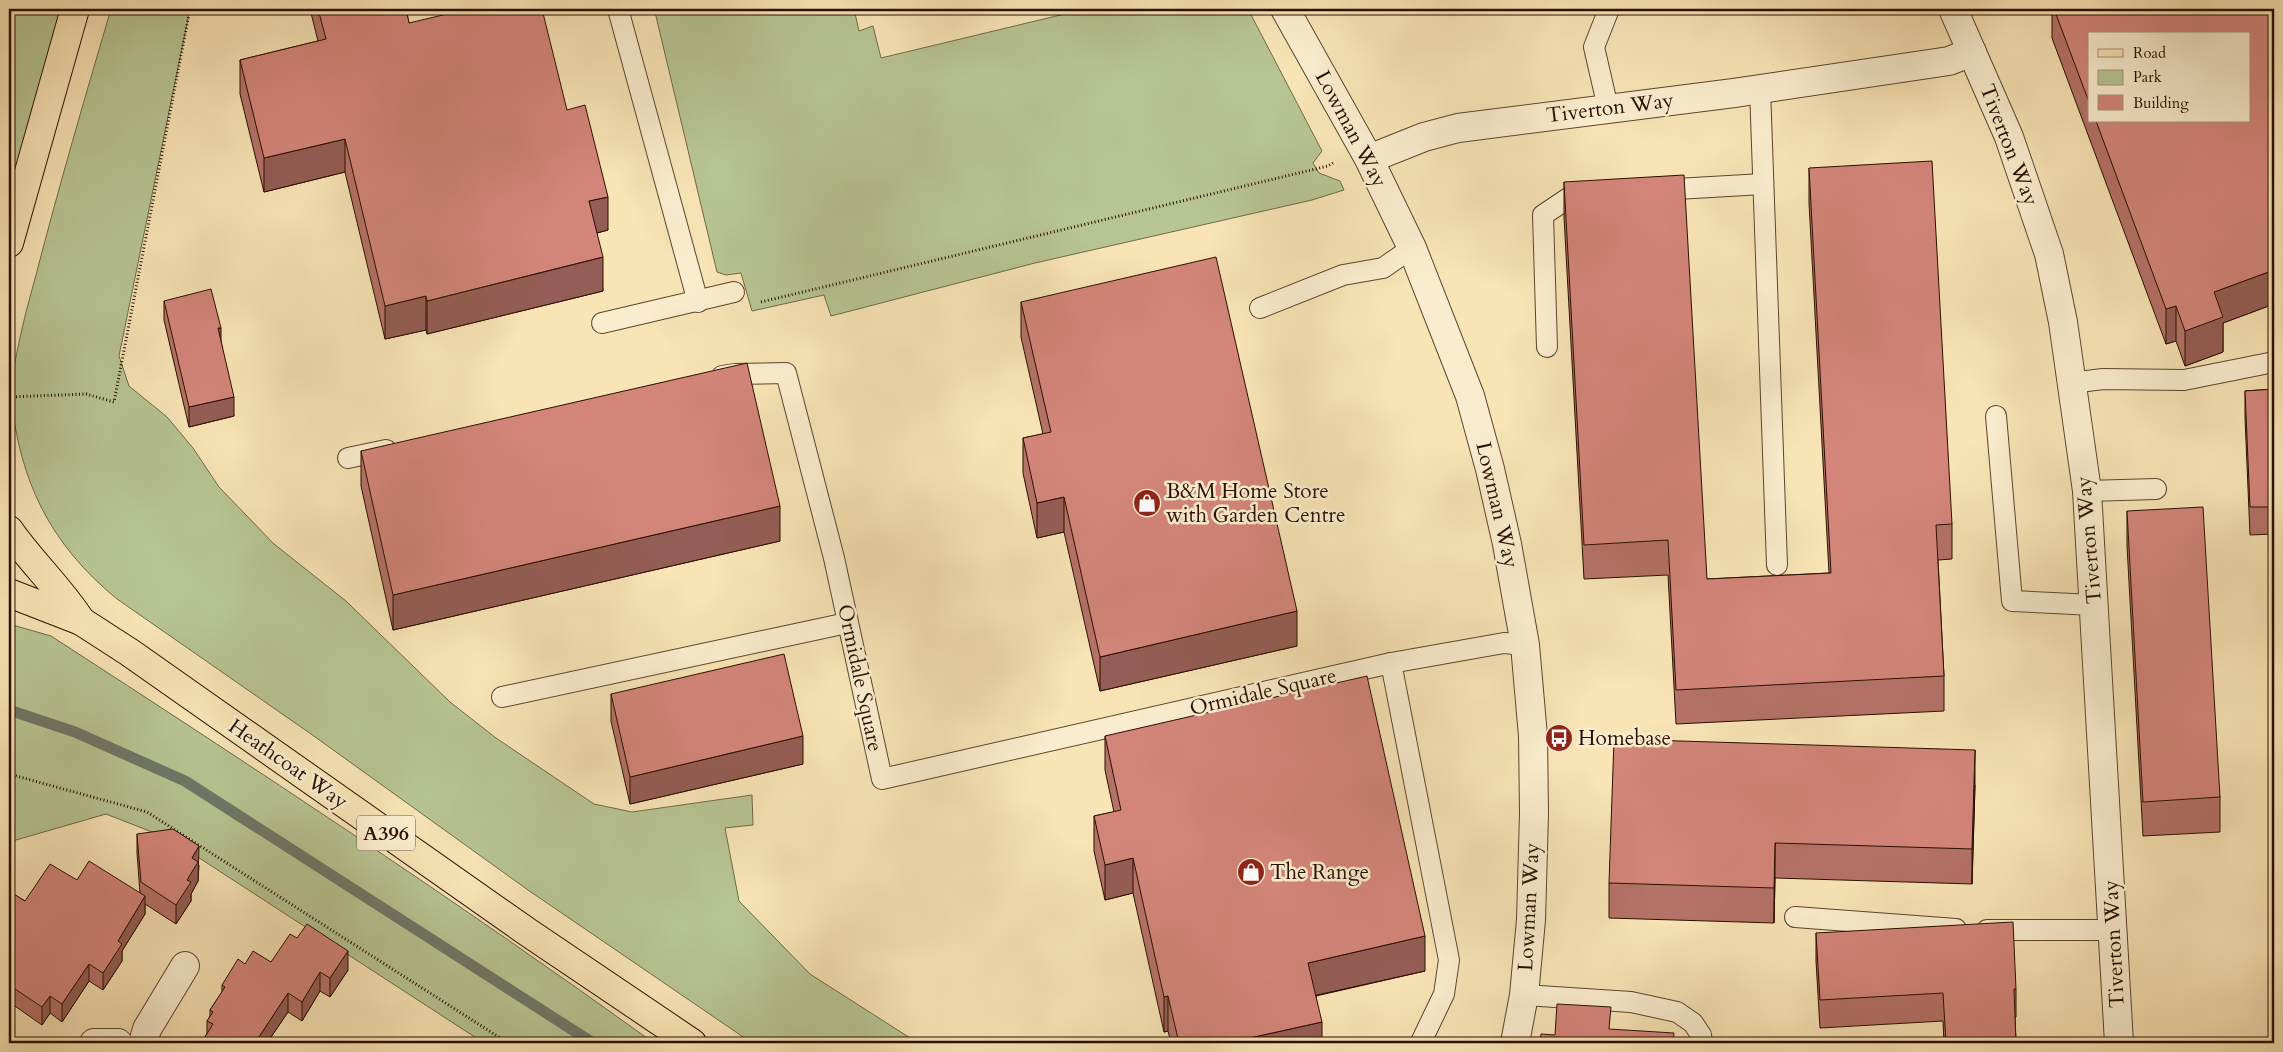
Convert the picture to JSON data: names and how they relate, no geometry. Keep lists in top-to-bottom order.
{
  "streets": {
    "main road": ["Heathcoat Way", "A396"],
    "street": ["Tiverton Way", "Lowman Way"],
    "lane": ["Ormidale Square"]
  },
  "crossings": [
    ["Tiverton Way", "Lowman Way"],
    ["Lowman Way", "Ormidale Square"]
  ],
  "places": {
    "shop": ["B&M Home Store with Garden Centre", "The Range"],
    "bus stop": ["Homebase"]
  },
  "legend": ["Road", "Park", "Building"]
}
